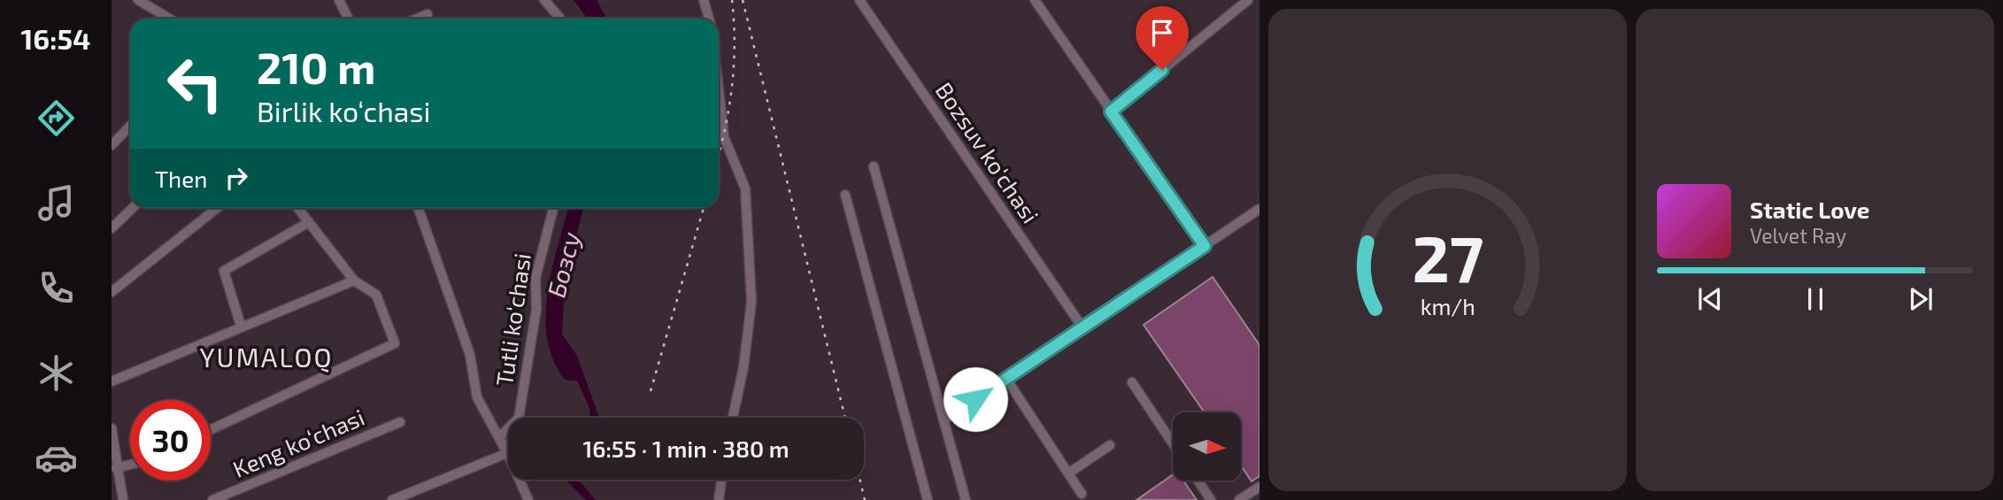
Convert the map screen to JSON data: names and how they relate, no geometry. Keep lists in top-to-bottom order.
{
  "streets": {
    "street": ["Bozsuv ko‘chasi", "Tutli ko‘chasi", "Keng ko‘chasi"]
  },
  "districts": ["YUMALOQ"],
  "water": ["Бозсу"],
  "north": "right",
  "page": {
    "tabs": "16:54",
    "turn": ["210 m", "Birlik ko‘chasi"],
    "then": "Then",
    "song": ["Static Love", "Velvet Ray"],
    "limit": "30",
    "trip": "16:55 · 1 min · 380 m",
    "gauge": ["27", "km/h"]
  }
}
